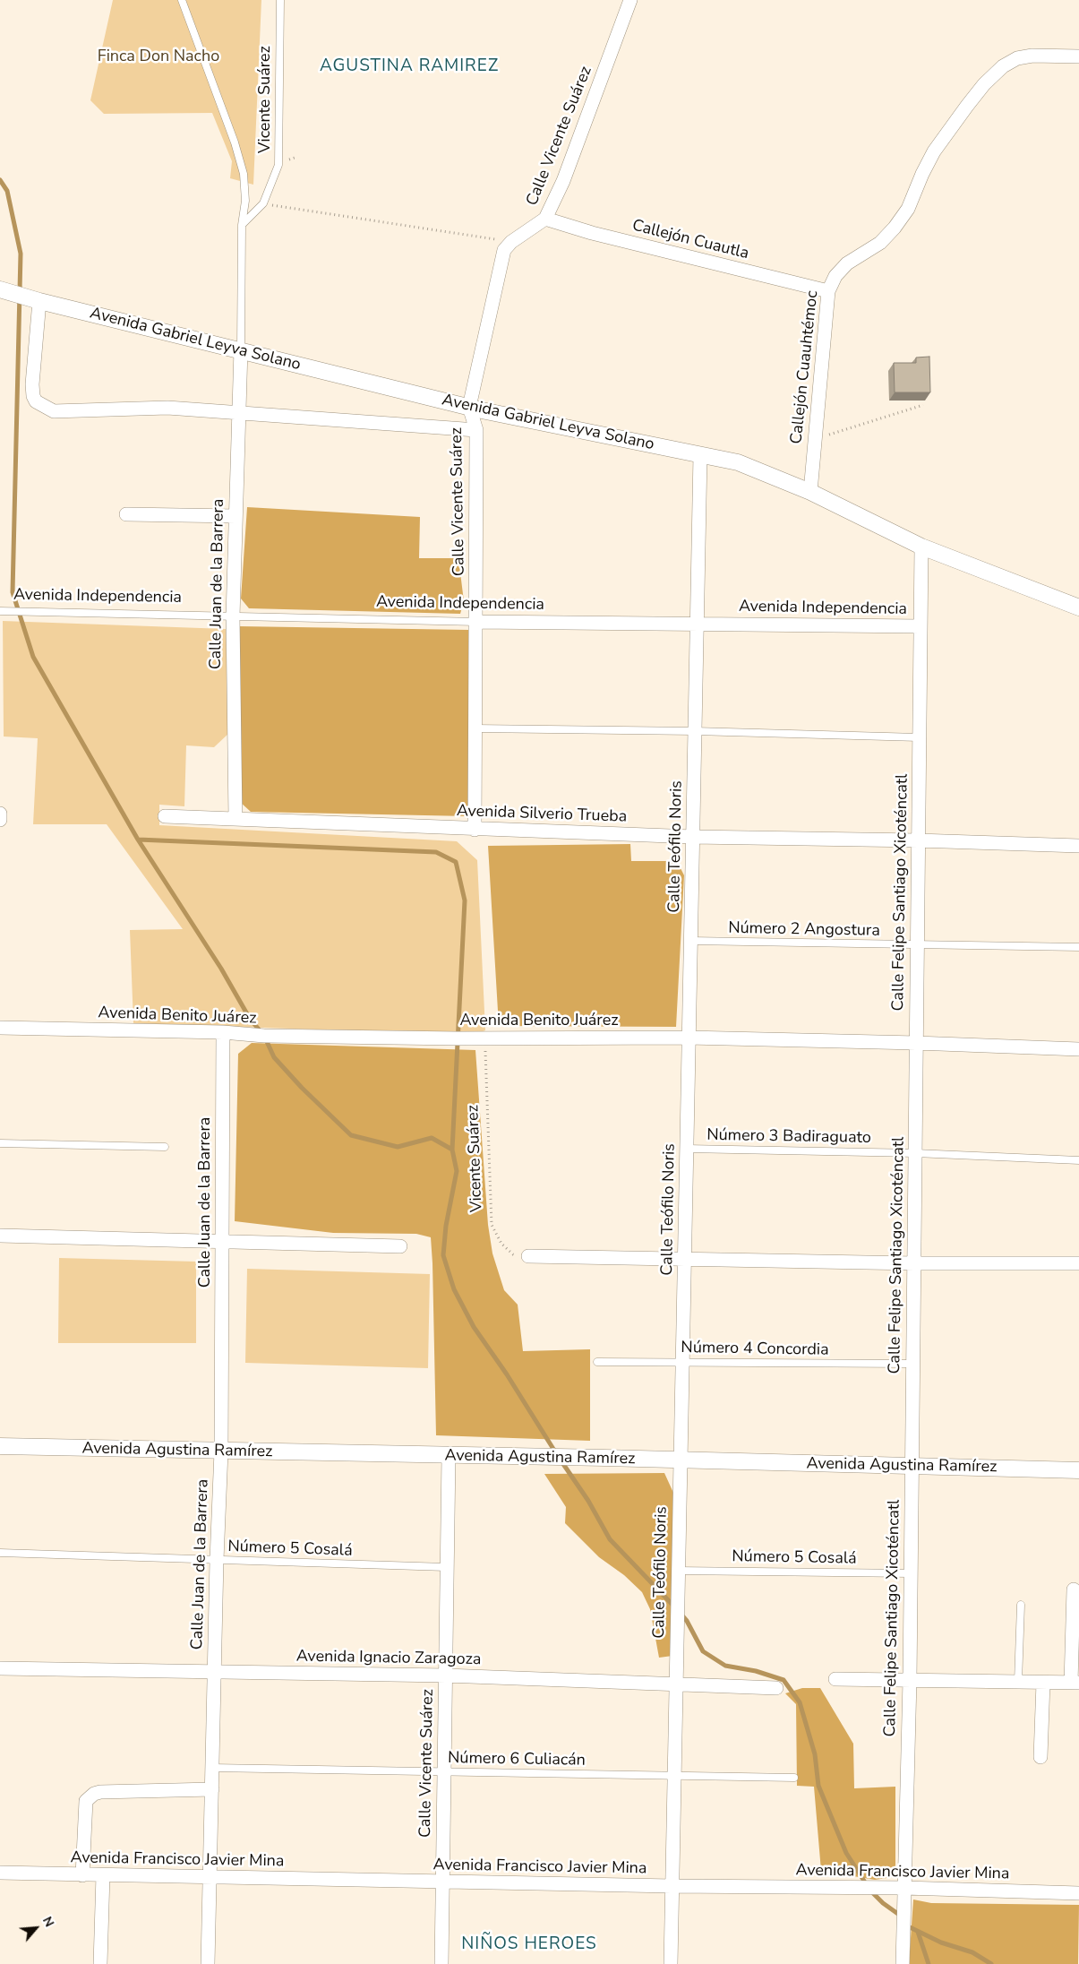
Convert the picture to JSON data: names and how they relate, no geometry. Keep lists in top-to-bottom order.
{
  "streets": {
    "street": [
      "Calle Vicente Suárez",
      "Callejón Cuautla",
      "Avenida Gabriel Leyva Solano",
      "Callejón Cuauhtémoc",
      "Calle Juan de la Barrera",
      "Avenida Independencia",
      "Avenida Silverio Trueba",
      "Calle Teófilo Noris",
      "Calle Felipe Santiago Xicoténcatl",
      "Avenida Benito Juárez",
      "Avenida Agustina Ramírez",
      "Avenida Ignacio Zaragoza",
      "Avenida Francisco Javier Mina"
    ],
    "lane": [
      "Vicente Suárez",
      "Número 2 Angostura",
      "Número 3 Badiraguato",
      "Número 4 Concordia",
      "Número 5 Cosalá",
      "Número 6 Culiacán"
    ]
  },
  "crossings": [
    ["Vicente Suárez", "Avenida Benito Juárez"],
    ["Calle Vicente Suárez", "Callejón Cuautla"],
    ["Calle Vicente Suárez", "Avenida Gabriel Leyva Solano"],
    ["Calle Vicente Suárez", "Avenida Independencia"],
    ["Calle Vicente Suárez", "Avenida Silverio Trueba"],
    ["Calle Vicente Suárez", "Avenida Agustina Ramírez"],
    ["Calle Vicente Suárez", "Número 5 Cosalá"],
    ["Calle Vicente Suárez", "Avenida Ignacio Zaragoza"],
    ["Calle Vicente Suárez", "Número 6 Culiacán"],
    ["Calle Vicente Suárez", "Avenida Francisco Javier Mina"],
    ["Callejón Cuautla", "Callejón Cuauhtémoc"],
    ["Avenida Gabriel Leyva Solano", "Callejón Cuauhtémoc"],
    ["Avenida Gabriel Leyva Solano", "Calle Juan de la Barrera"],
    ["Avenida Gabriel Leyva Solano", "Calle Teófilo Noris"],
    ["Avenida Gabriel Leyva Solano", "Calle Felipe Santiago Xicoténcatl"],
    ["Calle Juan de la Barrera", "Avenida Independencia"],
    ["Calle Juan de la Barrera", "Avenida Silverio Trueba"],
    ["Calle Juan de la Barrera", "Avenida Benito Juárez"],
    ["Calle Juan de la Barrera", "Avenida Agustina Ramírez"],
    ["Calle Juan de la Barrera", "Número 5 Cosalá"],
    ["Calle Juan de la Barrera", "Avenida Ignacio Zaragoza"],
    ["Calle Juan de la Barrera", "Número 6 Culiacán"],
    ["Calle Juan de la Barrera", "Avenida Francisco Javier Mina"],
    ["Avenida Independencia", "Calle Teófilo Noris"],
    ["Avenida Independencia", "Calle Felipe Santiago Xicoténcatl"],
    ["Avenida Silverio Trueba", "Calle Teófilo Noris"],
    ["Avenida Silverio Trueba", "Calle Felipe Santiago Xicoténcatl"],
    ["Calle Teófilo Noris", "Número 2 Angostura"],
    ["Calle Teófilo Noris", "Avenida Benito Juárez"],
    ["Calle Teófilo Noris", "Número 3 Badiraguato"],
    ["Calle Teófilo Noris", "Número 4 Concordia"],
    ["Calle Teófilo Noris", "Avenida Agustina Ramírez"],
    ["Calle Teófilo Noris", "Número 5 Cosalá"],
    ["Calle Teófilo Noris", "Avenida Ignacio Zaragoza"],
    ["Calle Teófilo Noris", "Número 6 Culiacán"],
    ["Calle Teófilo Noris", "Avenida Francisco Javier Mina"],
    ["Calle Felipe Santiago Xicoténcatl", "Número 2 Angostura"],
    ["Calle Felipe Santiago Xicoténcatl", "Avenida Benito Juárez"],
    ["Calle Felipe Santiago Xicoténcatl", "Número 3 Badiraguato"],
    ["Calle Felipe Santiago Xicoténcatl", "Número 4 Concordia"],
    ["Calle Felipe Santiago Xicoténcatl", "Avenida Agustina Ramírez"],
    ["Calle Felipe Santiago Xicoténcatl", "Número 5 Cosalá"],
    ["Calle Felipe Santiago Xicoténcatl", "Avenida Francisco Javier Mina"]
  ],
  "districts": ["AGUSTINA RAMIREZ", "NIÑOS HEROES"],
  "parks": ["Finca Don Nacho"],
  "north": "top right"
}
